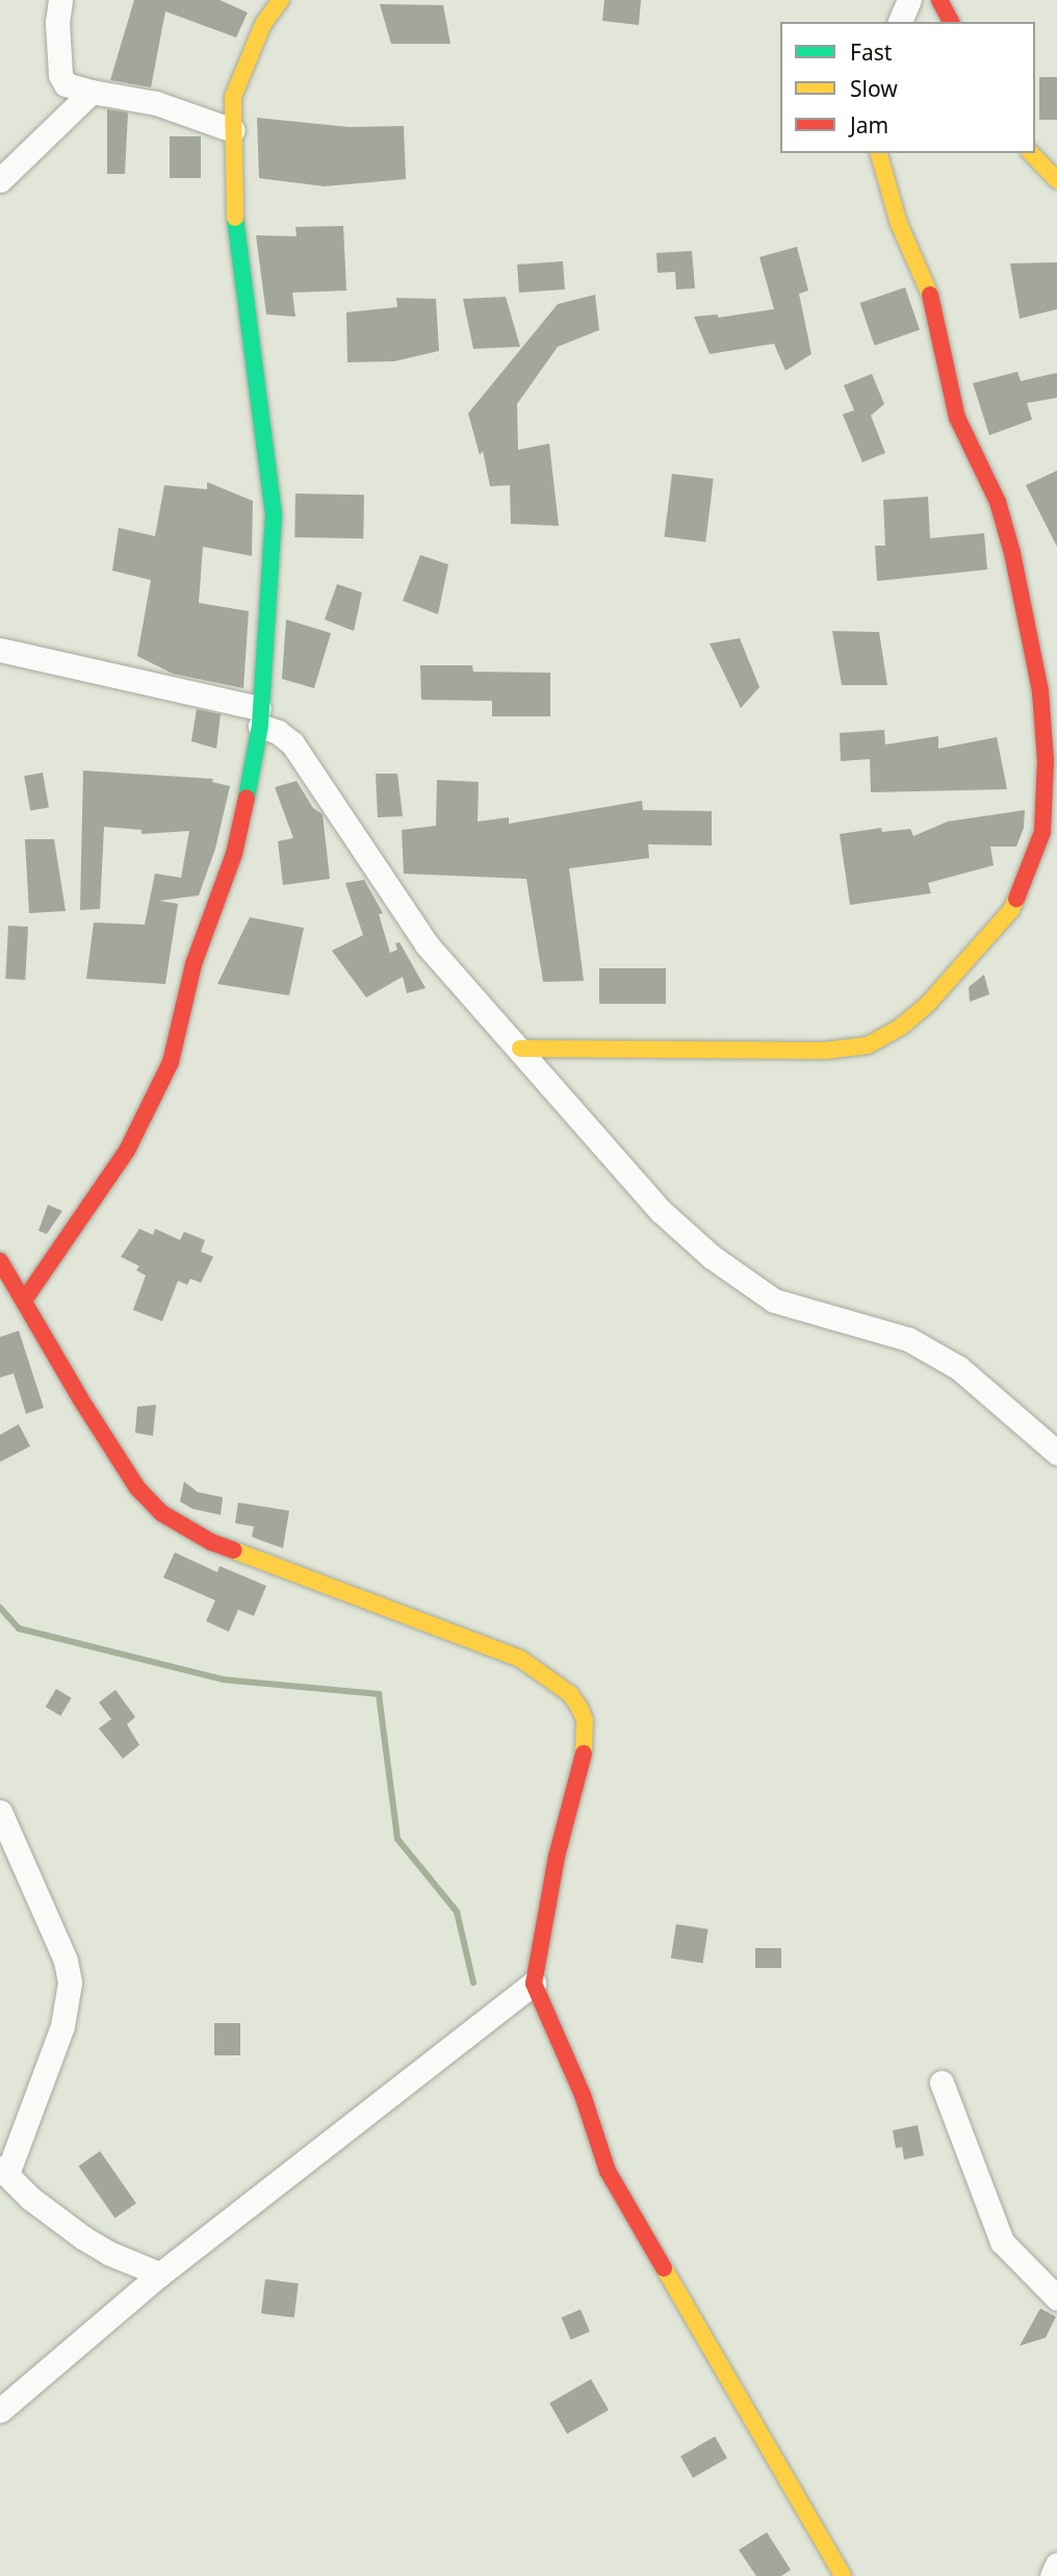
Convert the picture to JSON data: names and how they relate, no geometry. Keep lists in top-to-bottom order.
{
  "legend": ["Fast", "Slow", "Jam"]
}
